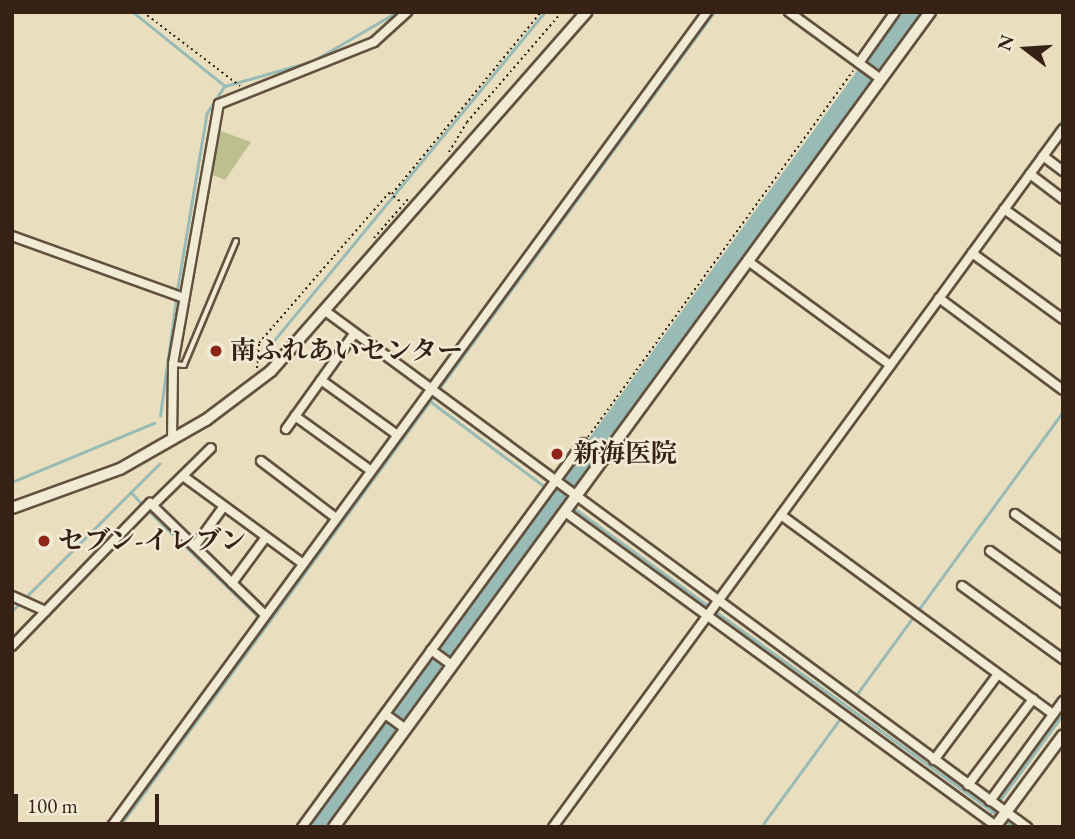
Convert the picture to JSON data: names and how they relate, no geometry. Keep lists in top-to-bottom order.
{
  "places": ["南ふれあいセンター", "新海医院", "セブン-イレブン"],
  "scale_bar": "100 m",
  "north": "left"
}
